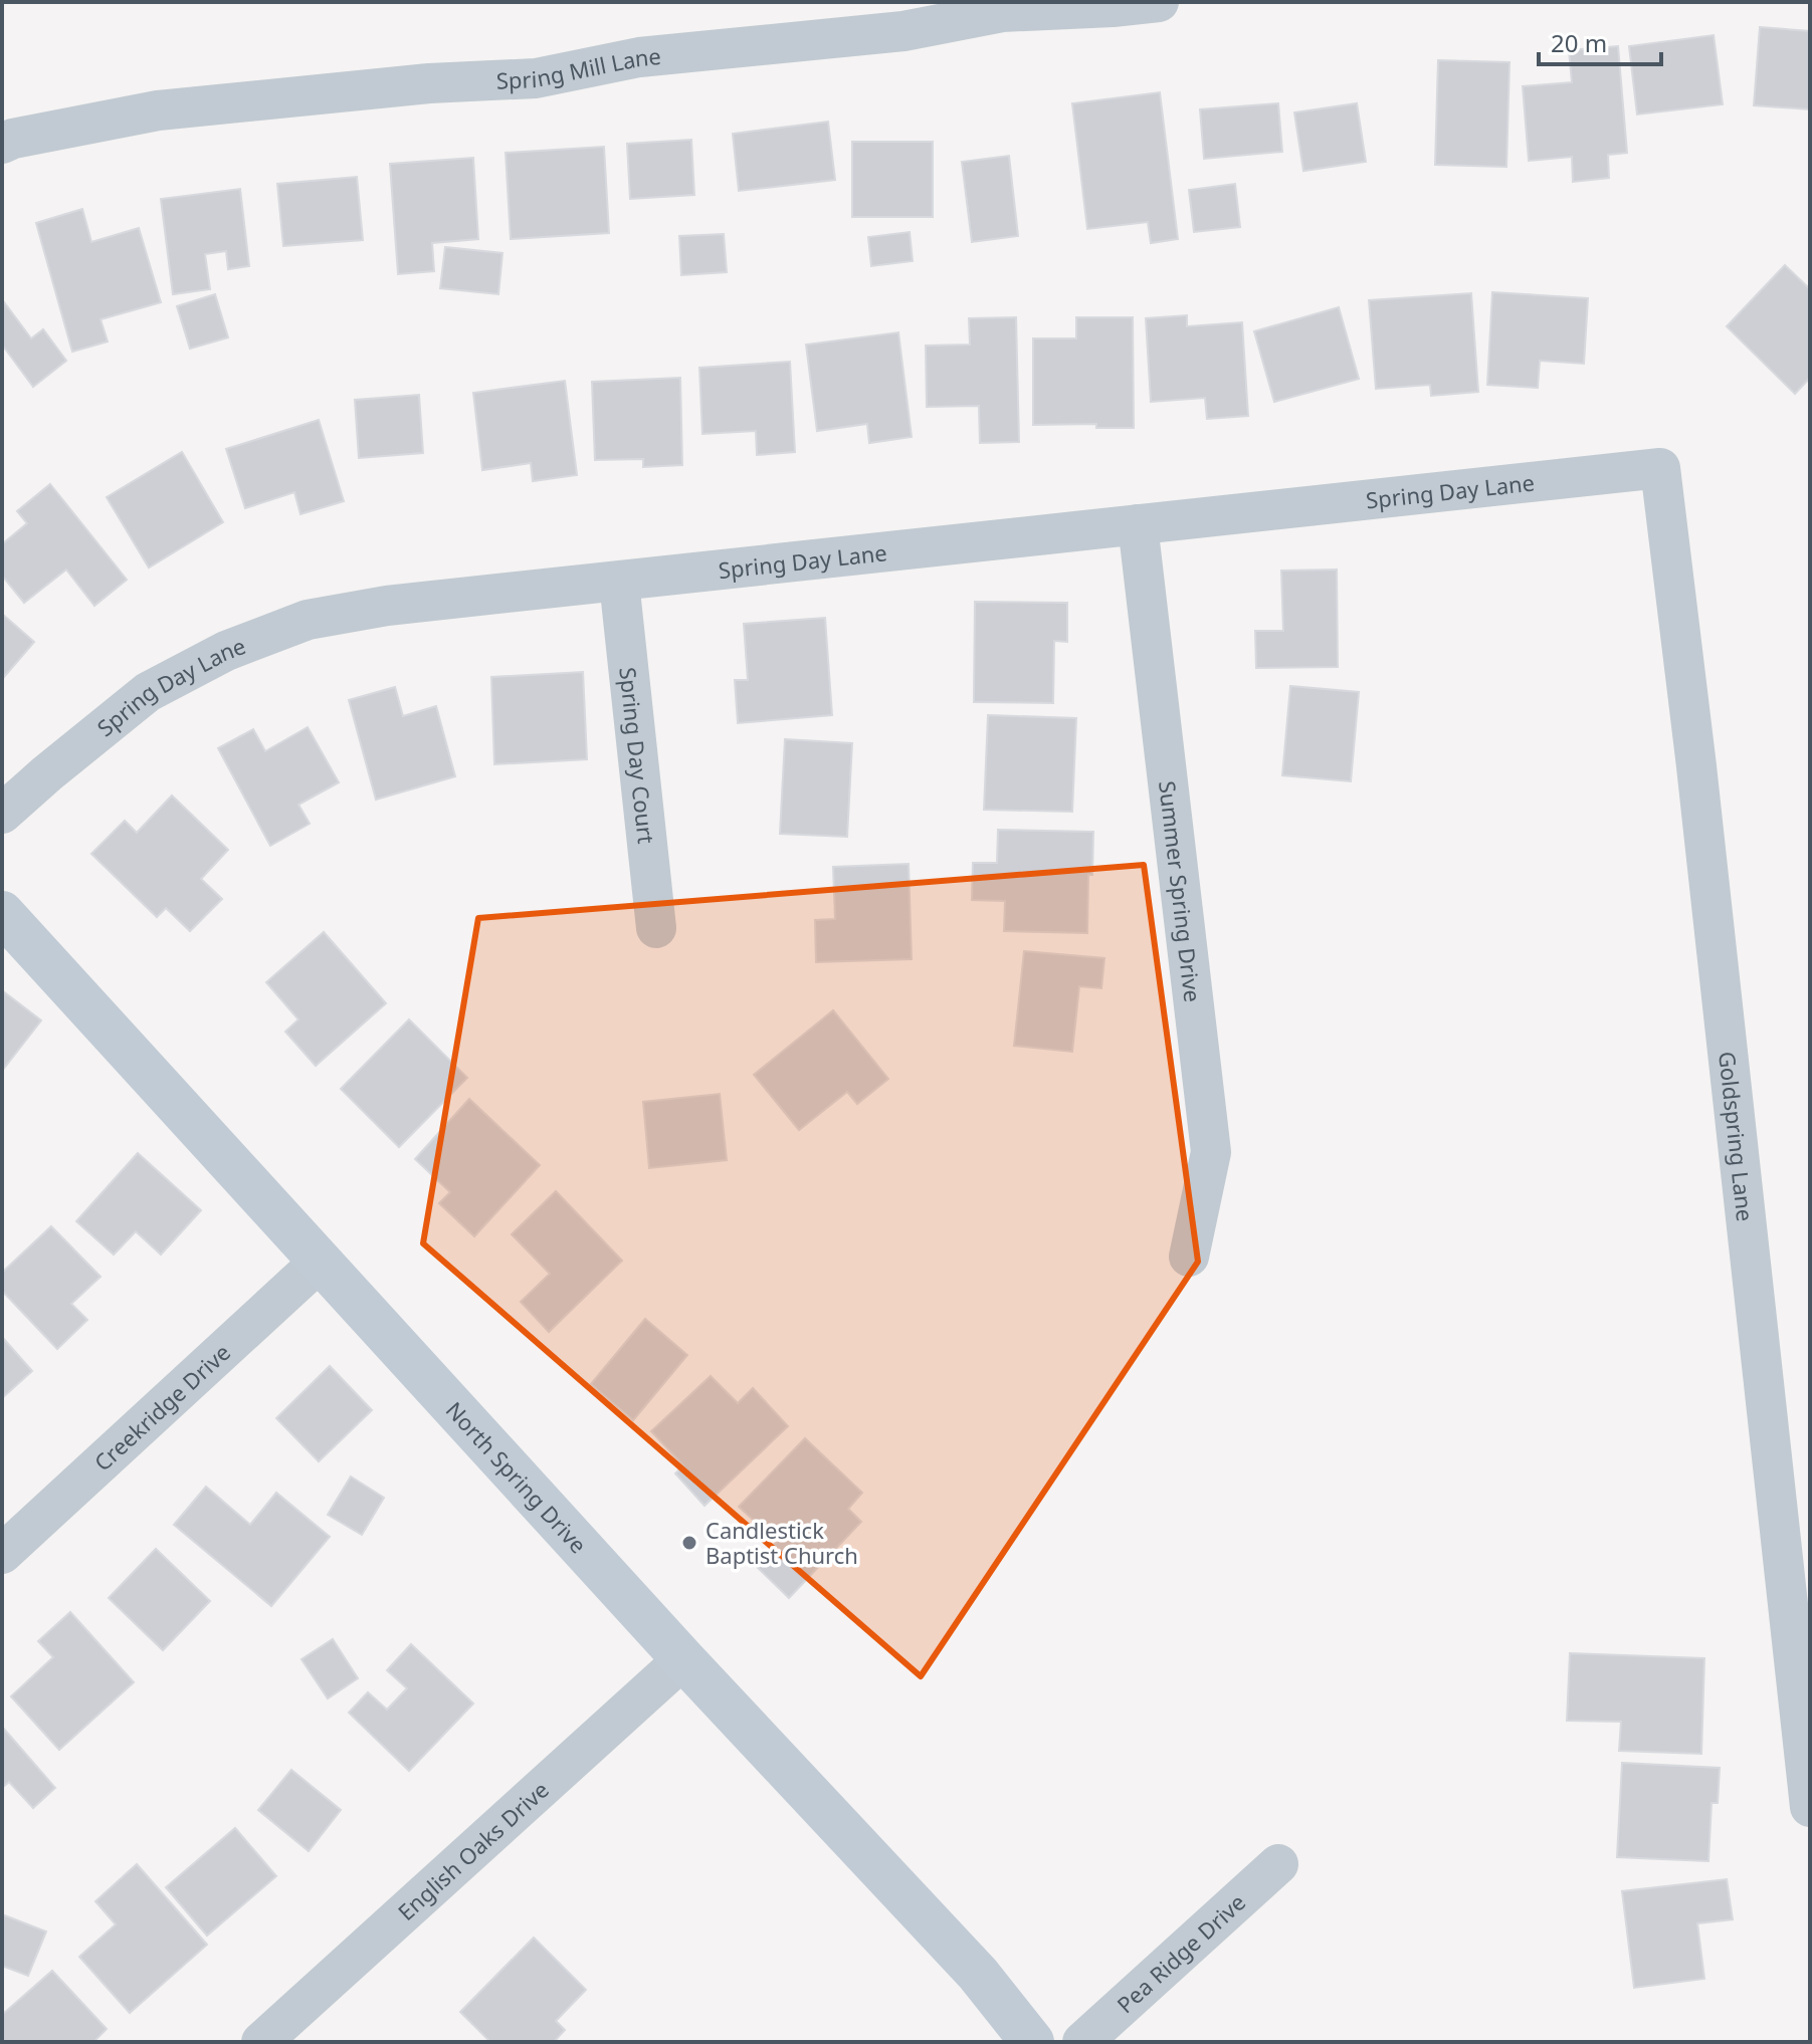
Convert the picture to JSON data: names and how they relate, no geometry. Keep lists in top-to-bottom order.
{
  "streets": {
    "street": [
      "Spring Mill Lane",
      "Spring Day Lane",
      "Spring Day Court",
      "Summer Spring Drive",
      "Goldspring Lane",
      "Creekridge Drive",
      "North Spring Drive",
      "English Oaks Drive",
      "Pea Ridge Drive"
    ]
  },
  "crossings": [
    ["Spring Day Lane", "Spring Day Court"],
    ["Spring Day Lane", "Summer Spring Drive"],
    ["Spring Day Lane", "Goldspring Lane"],
    ["Creekridge Drive", "North Spring Drive"],
    ["North Spring Drive", "English Oaks Drive"]
  ],
  "places": ["Candlestick Baptist Church"],
  "scale_bar": "20 m"
}
